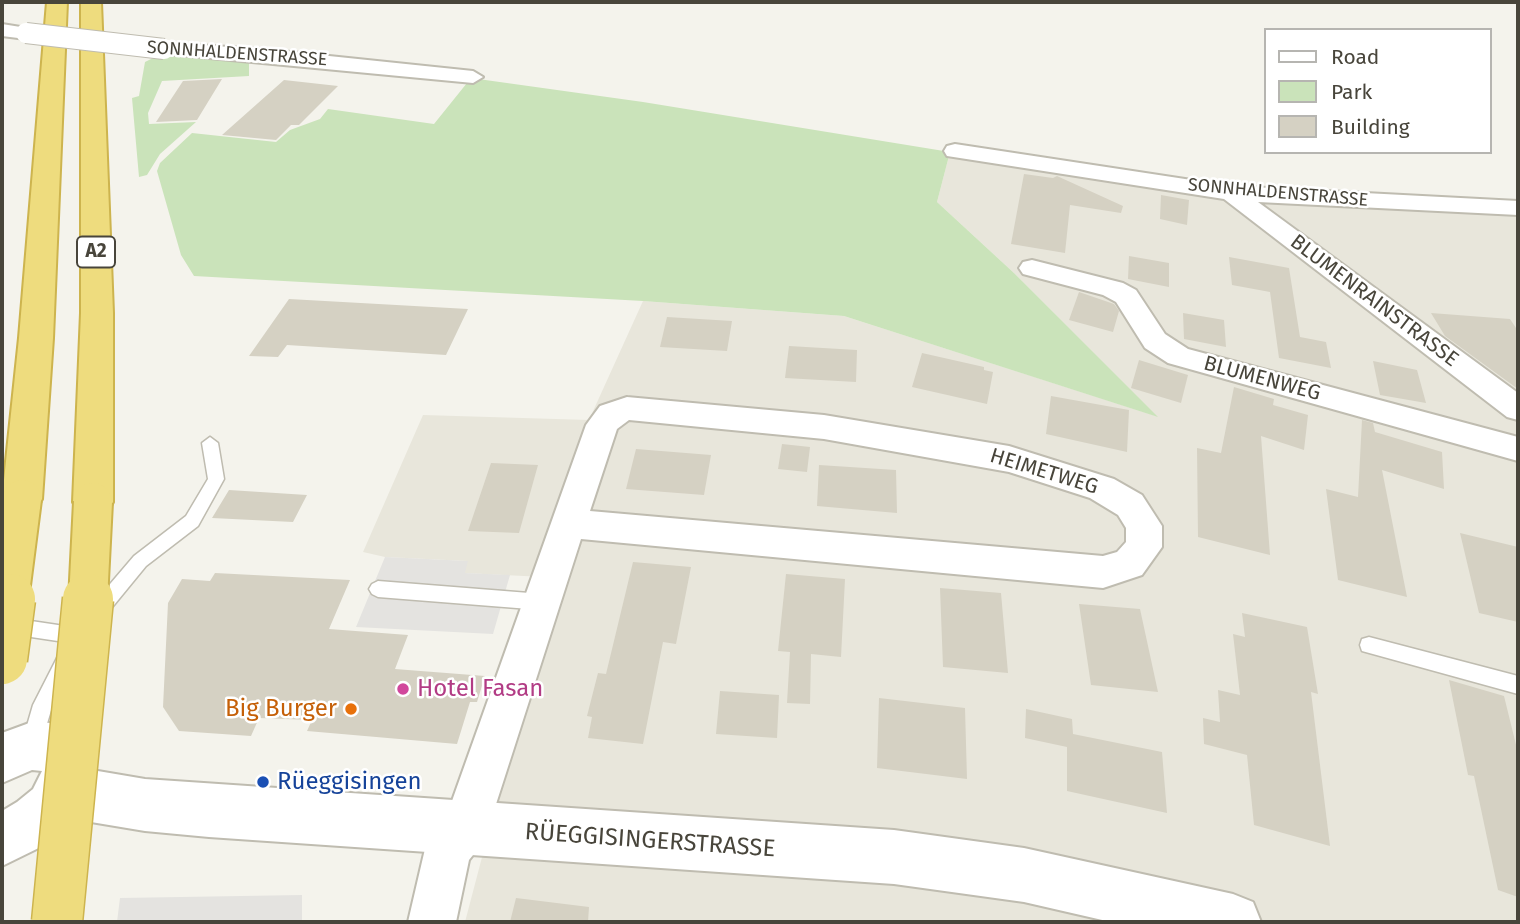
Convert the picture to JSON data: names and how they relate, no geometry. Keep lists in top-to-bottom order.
{
  "streets": {
    "highway": ["A2"],
    "street": [
      "SONNHALDENSTRASSE",
      "BLUMENRAINSTRASSE",
      "BLUMENWEG",
      "HEIMETWEG",
      "RÜEGGISINGERSTRASSE"
    ]
  },
  "crossings": [
    ["SONNHALDENSTRASSE", "BLUMENRAINSTRASSE"],
    ["HEIMETWEG", "RÜEGGISINGERSTRASSE"]
  ],
  "places": ["Hotel Fasan", "Big Burger", "Rüeggisingen"],
  "legend": ["Road", "Park", "Building"]
}
